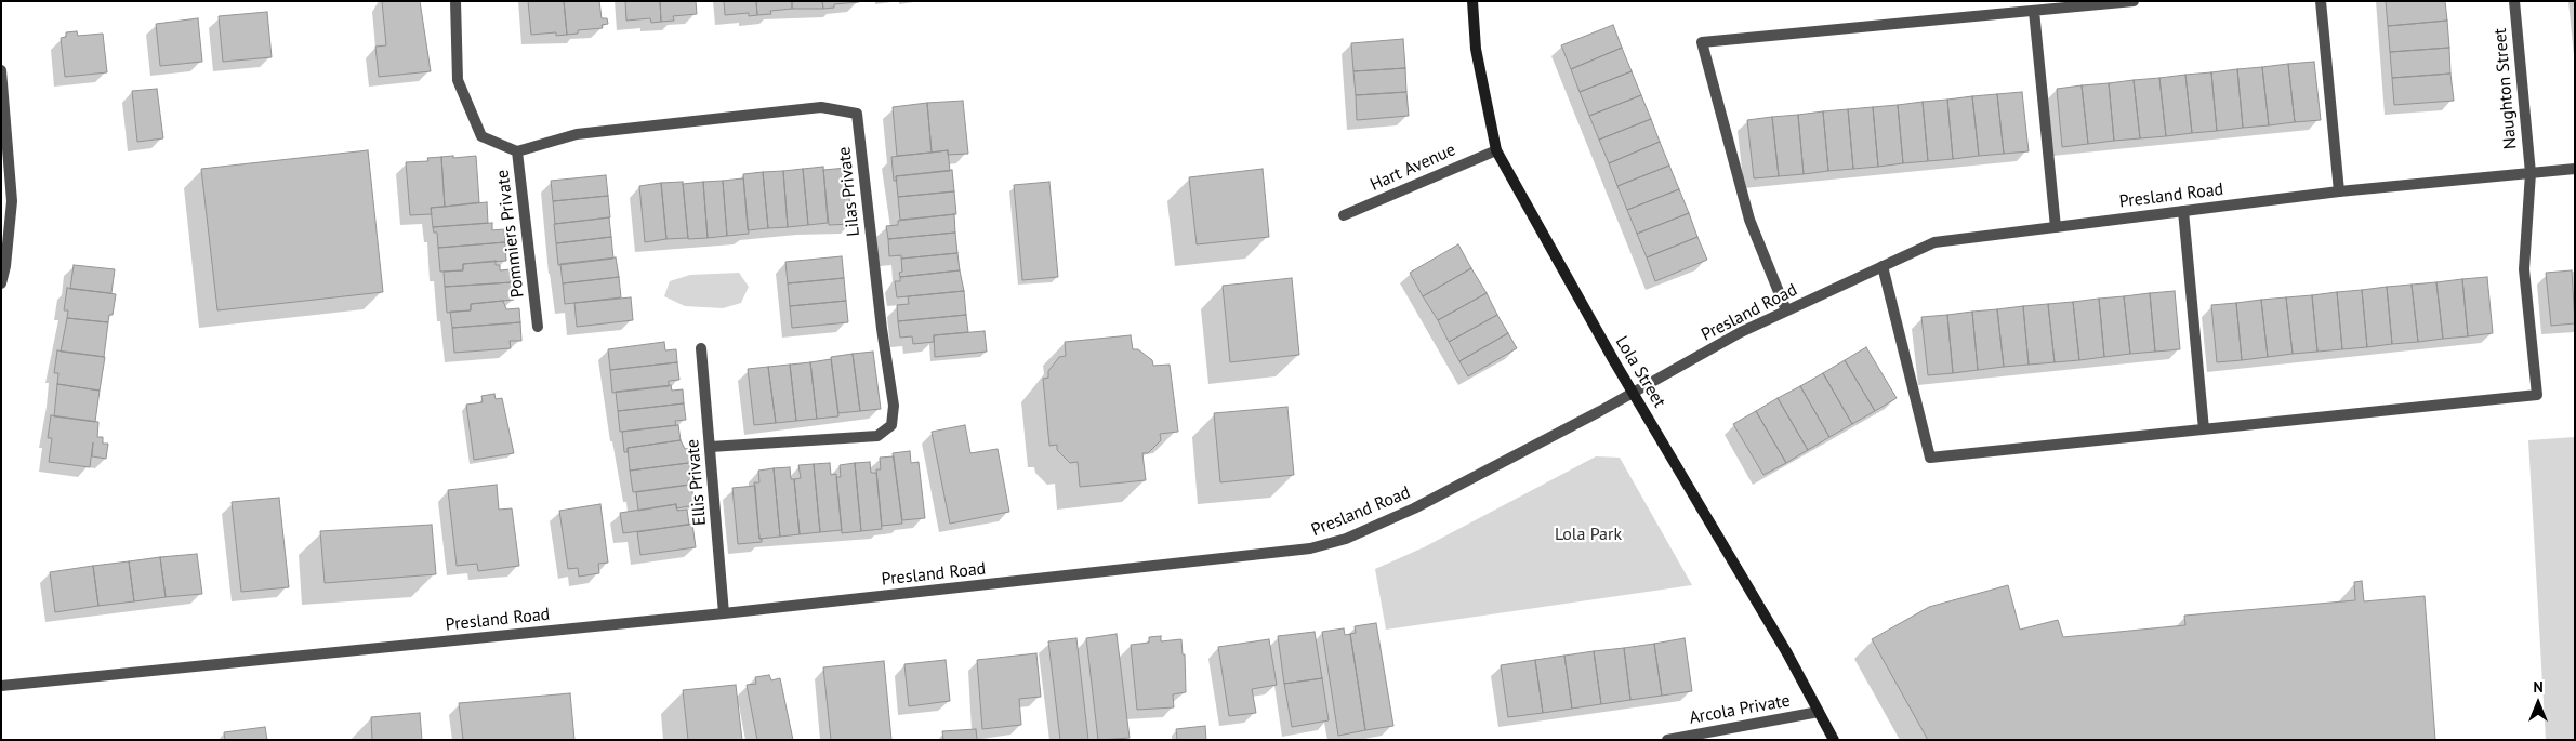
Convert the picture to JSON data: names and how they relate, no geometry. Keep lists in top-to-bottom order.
{
  "streets": {
    "street": [
      "Naughton Street",
      "Hart Avenue",
      "Lilas Private",
      "Presland Road",
      "Pommiers Private",
      "Lola Street",
      "Ellis Private",
      "Arcola Private"
    ]
  },
  "crossings": [
    ["Naughton Street", "Presland Road"],
    ["Hart Avenue", "Lola Street"],
    ["Lilas Private", "Pommiers Private"],
    ["Lilas Private", "Ellis Private"],
    ["Presland Road", "Lola Street"],
    ["Presland Road", "Ellis Private"],
    ["Lola Street", "Arcola Private"]
  ],
  "parks": ["Lola Park"],
  "north": "top"
}
